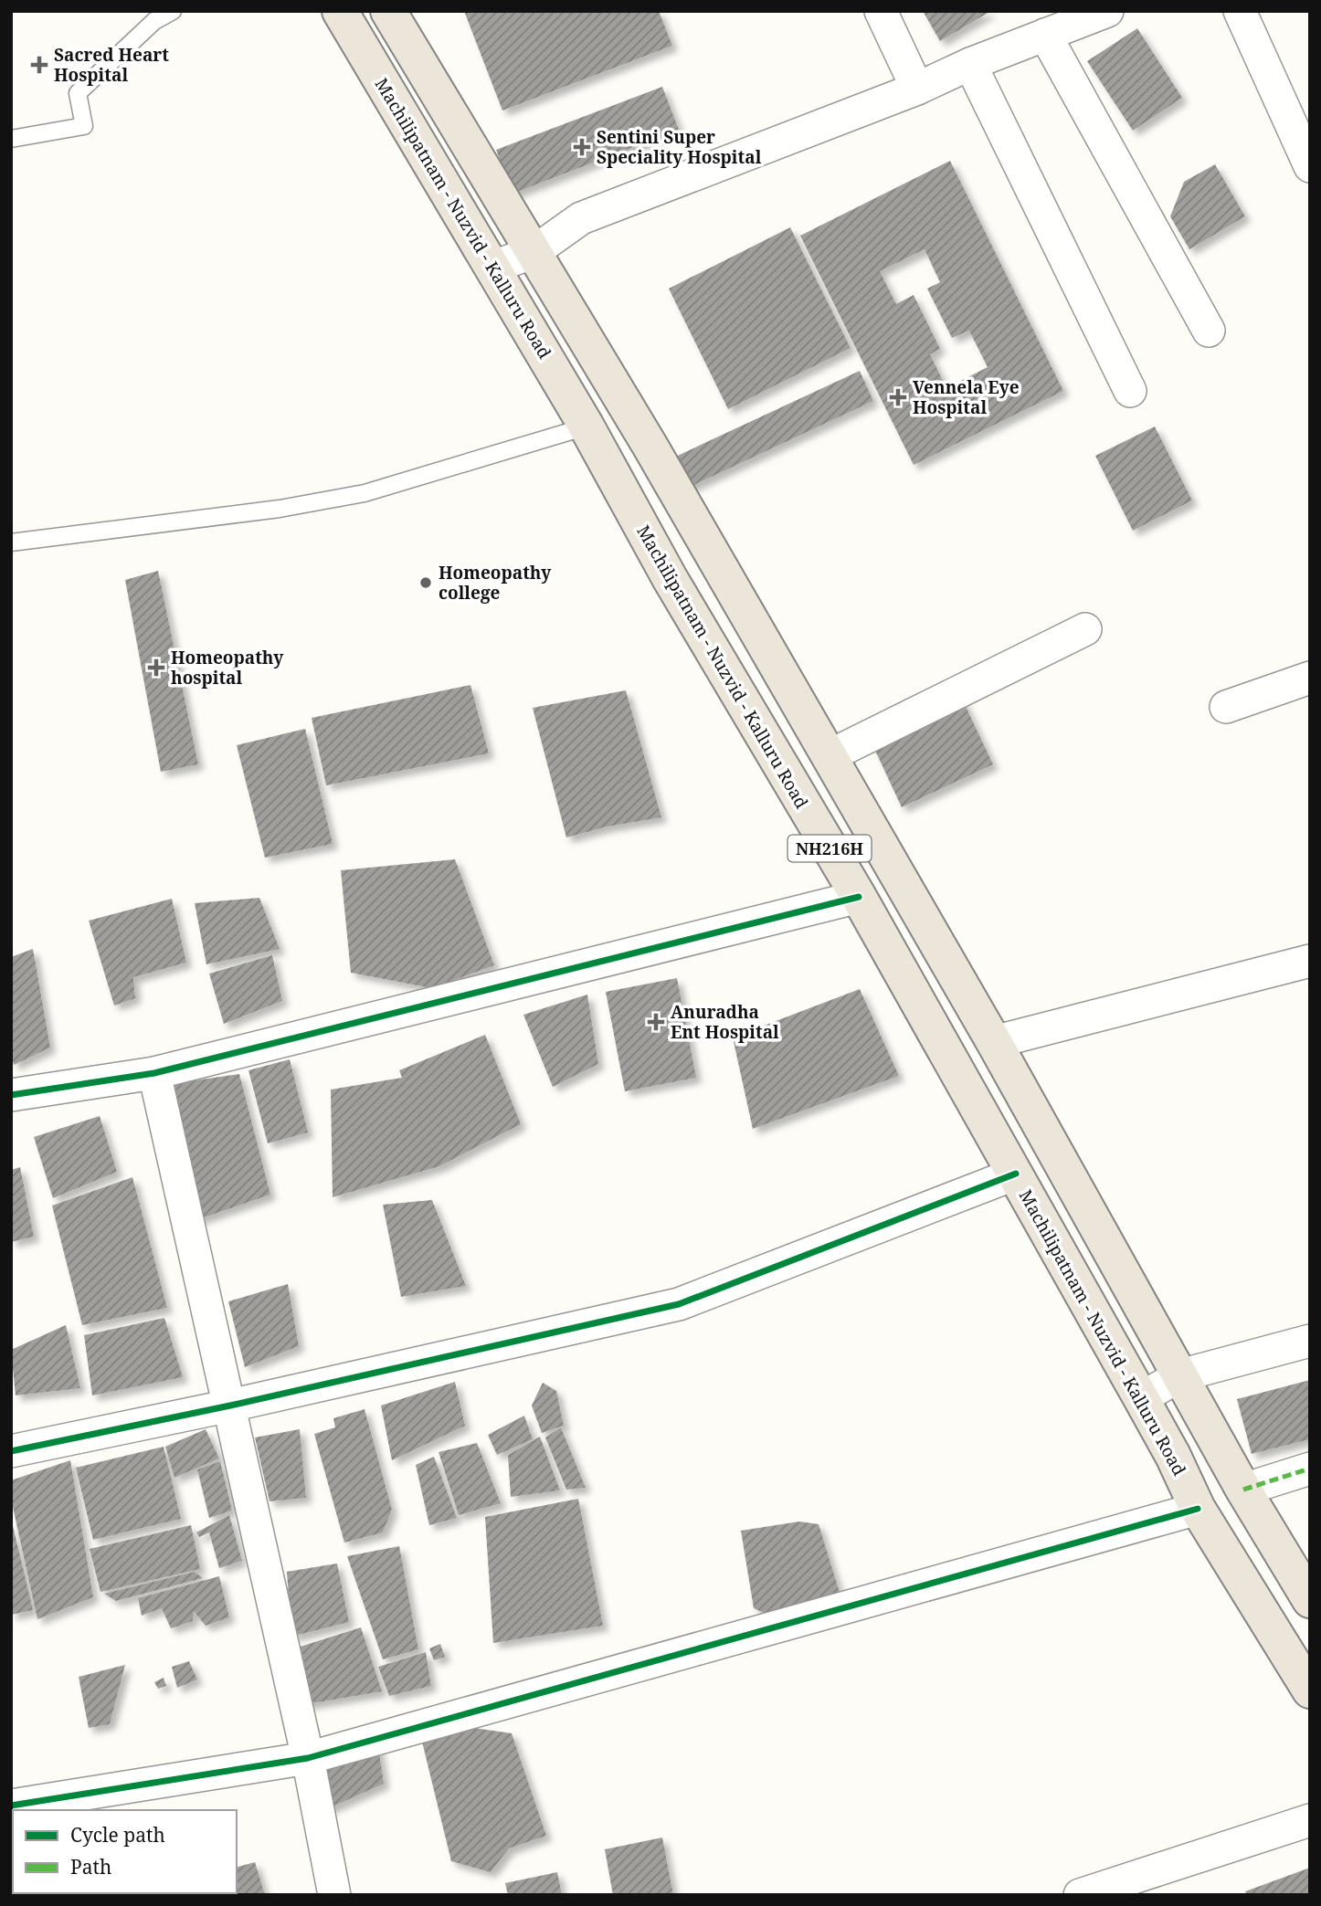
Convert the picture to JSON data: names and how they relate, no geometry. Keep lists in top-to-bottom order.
{
  "streets": {
    "highway": ["Machilipatnam - Nuzvid - Kalluru Road", "NH216H"]
  },
  "places": {
    "health": [
      "Sacred Heart Hospital",
      "Sentini Super Speciality Hospital",
      "Vennela Eye Hospital",
      "Homeopathy hospital",
      "Anuradha Ent Hospital"
    ],
    "other": ["Homeopathy college"]
  },
  "legend": ["Cycle path", "Path"]
}
